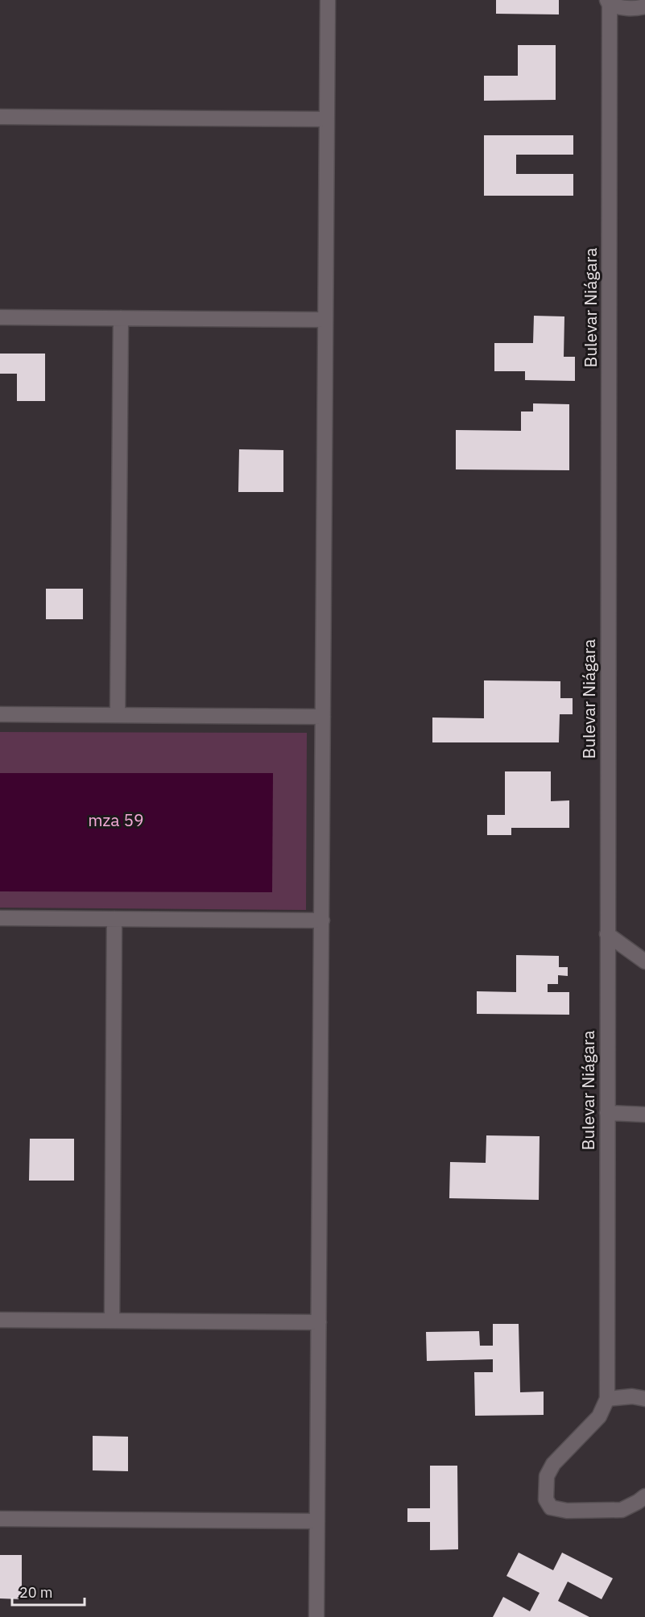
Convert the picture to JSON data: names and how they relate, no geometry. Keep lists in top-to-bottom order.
{
  "streets": {
    "street": ["Bulevar Niágara"]
  },
  "parks": ["mza 59"],
  "scale_bar": "20 m"
}
